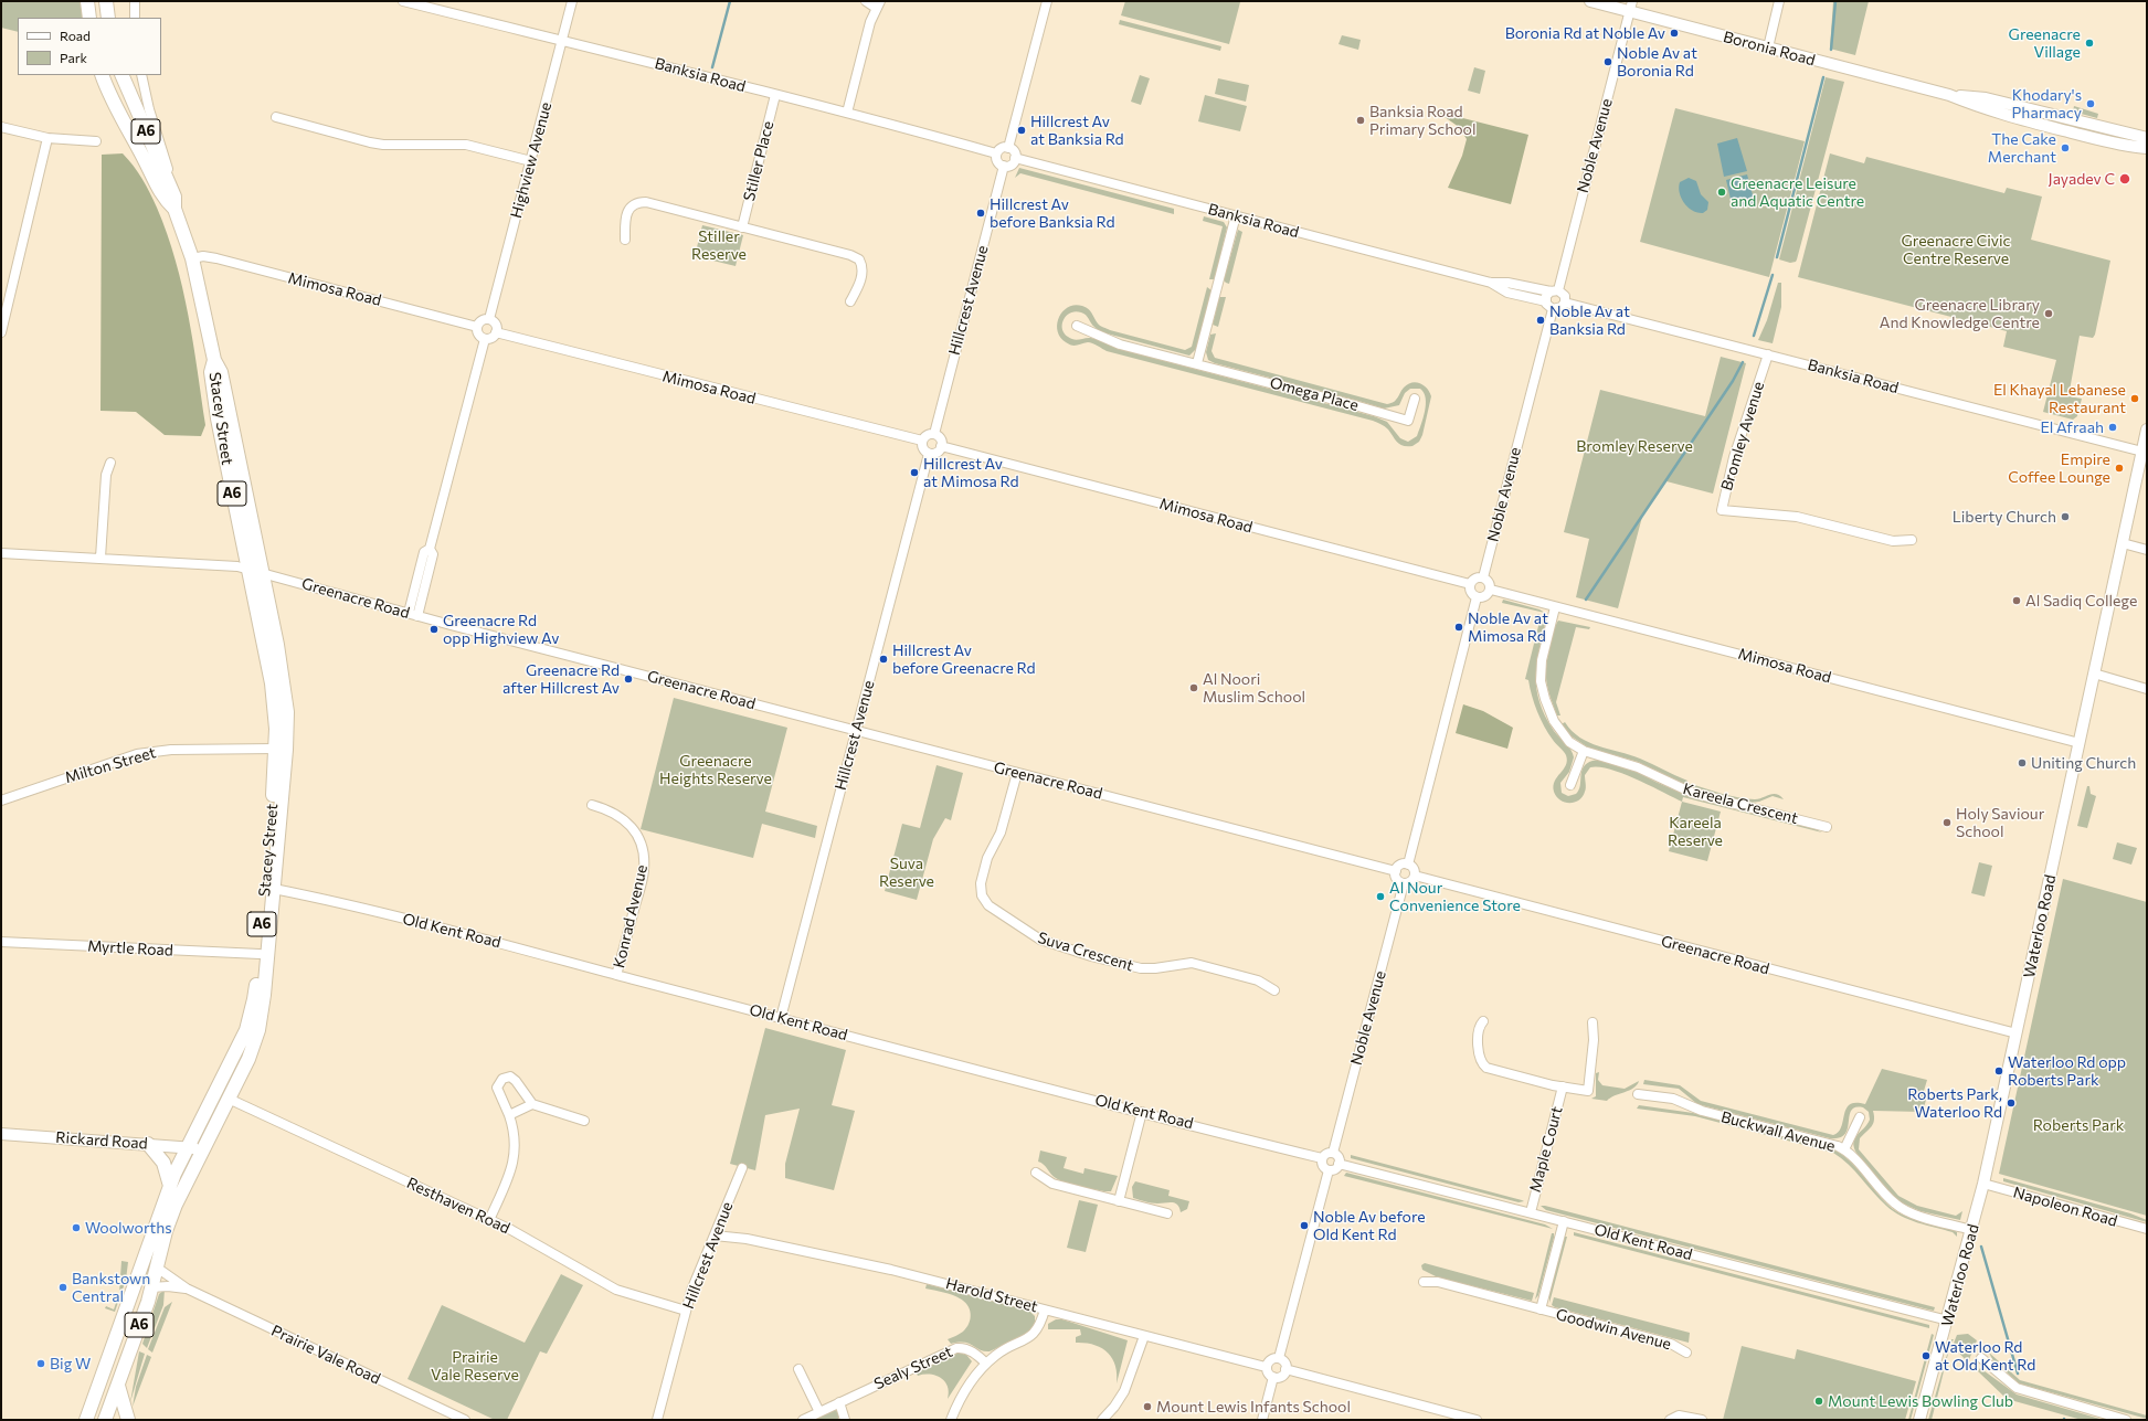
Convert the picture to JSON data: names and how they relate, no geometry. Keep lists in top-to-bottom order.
{
  "streets": {
    "highway": ["A6", "Stacey Street"],
    "main road": ["Boronia Road", "Waterloo Road", "Rickard Road"],
    "street": [
      "Banksia Road",
      "Noble Avenue",
      "Highview Avenue",
      "Stiller Place",
      "Mimosa Road",
      "Hillcrest Avenue",
      "Omega Place",
      "Bromley Avenue",
      "Greenacre Road",
      "Milton Street",
      "Kareela Crescent",
      "Konrad Avenue",
      "Old Kent Road",
      "Myrtle Road",
      "Suva Crescent",
      "Buckwall Avenue",
      "Maple Court",
      "Resthaven Road",
      "Napoleon Road",
      "Harold Street",
      "Goodwin Avenue",
      "Prairie Vale Road",
      "Sealy Street"
    ]
  },
  "crossings": [
    ["Boronia Road", "Noble Avenue"],
    ["Banksia Road", "Noble Avenue"],
    ["Banksia Road", "Highview Avenue"],
    ["Banksia Road", "Stiller Place"],
    ["Banksia Road", "Hillcrest Avenue"],
    ["Banksia Road", "Bromley Avenue"],
    ["Banksia Road", "Waterloo Road"],
    ["Noble Avenue", "Mimosa Road"],
    ["Noble Avenue", "Greenacre Road"],
    ["Noble Avenue", "Old Kent Road"],
    ["Highview Avenue", "Mimosa Road"],
    ["Mimosa Road", "Hillcrest Avenue"],
    ["Mimosa Road", "Stacey Street"],
    ["Mimosa Road", "Kareela Crescent"],
    ["Mimosa Road", "Waterloo Road"],
    ["Hillcrest Avenue", "Greenacre Road"],
    ["Hillcrest Avenue", "Old Kent Road"],
    ["Hillcrest Avenue", "Resthaven Road"],
    ["Hillcrest Avenue", "Harold Street"],
    ["Stacey Street", "Greenacre Road"],
    ["Stacey Street", "Milton Street"],
    ["Stacey Street", "Old Kent Road"],
    ["Stacey Street", "Myrtle Road"],
    ["Stacey Street", "Rickard Road"],
    ["Stacey Street", "Resthaven Road"],
    ["Stacey Street", "Prairie Vale Road"],
    ["Greenacre Road", "Waterloo Road"],
    ["Greenacre Road", "Suva Crescent"],
    ["Konrad Avenue", "Old Kent Road"],
    ["Waterloo Road", "Old Kent Road"],
    ["Waterloo Road", "Buckwall Avenue"],
    ["Waterloo Road", "Napoleon Road"],
    ["Old Kent Road", "Maple Court"],
    ["Old Kent Road", "Goodwin Avenue"]
  ],
  "parks": [
    "Stiller Reserve",
    "Greenacre Civic Centre Reserve",
    "Bromley Reserve",
    "Greenacre Heights Reserve",
    "Kareela Reserve",
    "Suva Reserve",
    "Roberts Park",
    "Prairie Vale Reserve"
  ],
  "places": [
    "Boronia Rd at Noble Av",
    "Greenacre Village",
    "Noble Av at Boronia Rd",
    "Khodary's Pharmacy",
    "Banksia Road Primary School",
    "Hillcrest Av at Banksia Rd",
    "The Cake Merchant",
    "Jayadev C",
    "Greenacre Leisure and Aquatic Centre",
    "Hillcrest Av before Banksia Rd",
    "Greenacre Library And Knowledge Centre",
    "Noble Av at Banksia Rd",
    "El Khayal Lebanese Restaurant",
    "El Afraah",
    "Empire Coffee Lounge",
    "Hillcrest Av at Mimosa Rd",
    "Liberty Church",
    "Al Sadiq College",
    "Noble Av at Mimosa Rd",
    "Greenacre Rd opp Highview Av",
    "Hillcrest Av before Greenacre Rd",
    "Greenacre Rd after Hillcrest Av",
    "Al Noori Muslim School",
    "Uniting Church",
    "Holy Saviour School",
    "Al Nour Convenience Store",
    "Waterloo Rd opp Roberts Park",
    "Roberts Park, Waterloo Rd",
    "Noble Av before Old Kent Rd",
    "Woolworths",
    "Bankstown Central",
    "Waterloo Rd at Old Kent Rd",
    "Big W",
    "Mount Lewis Bowling Club",
    "Mount Lewis Infants School"
  ],
  "legend": ["Road", "Park"]
}
